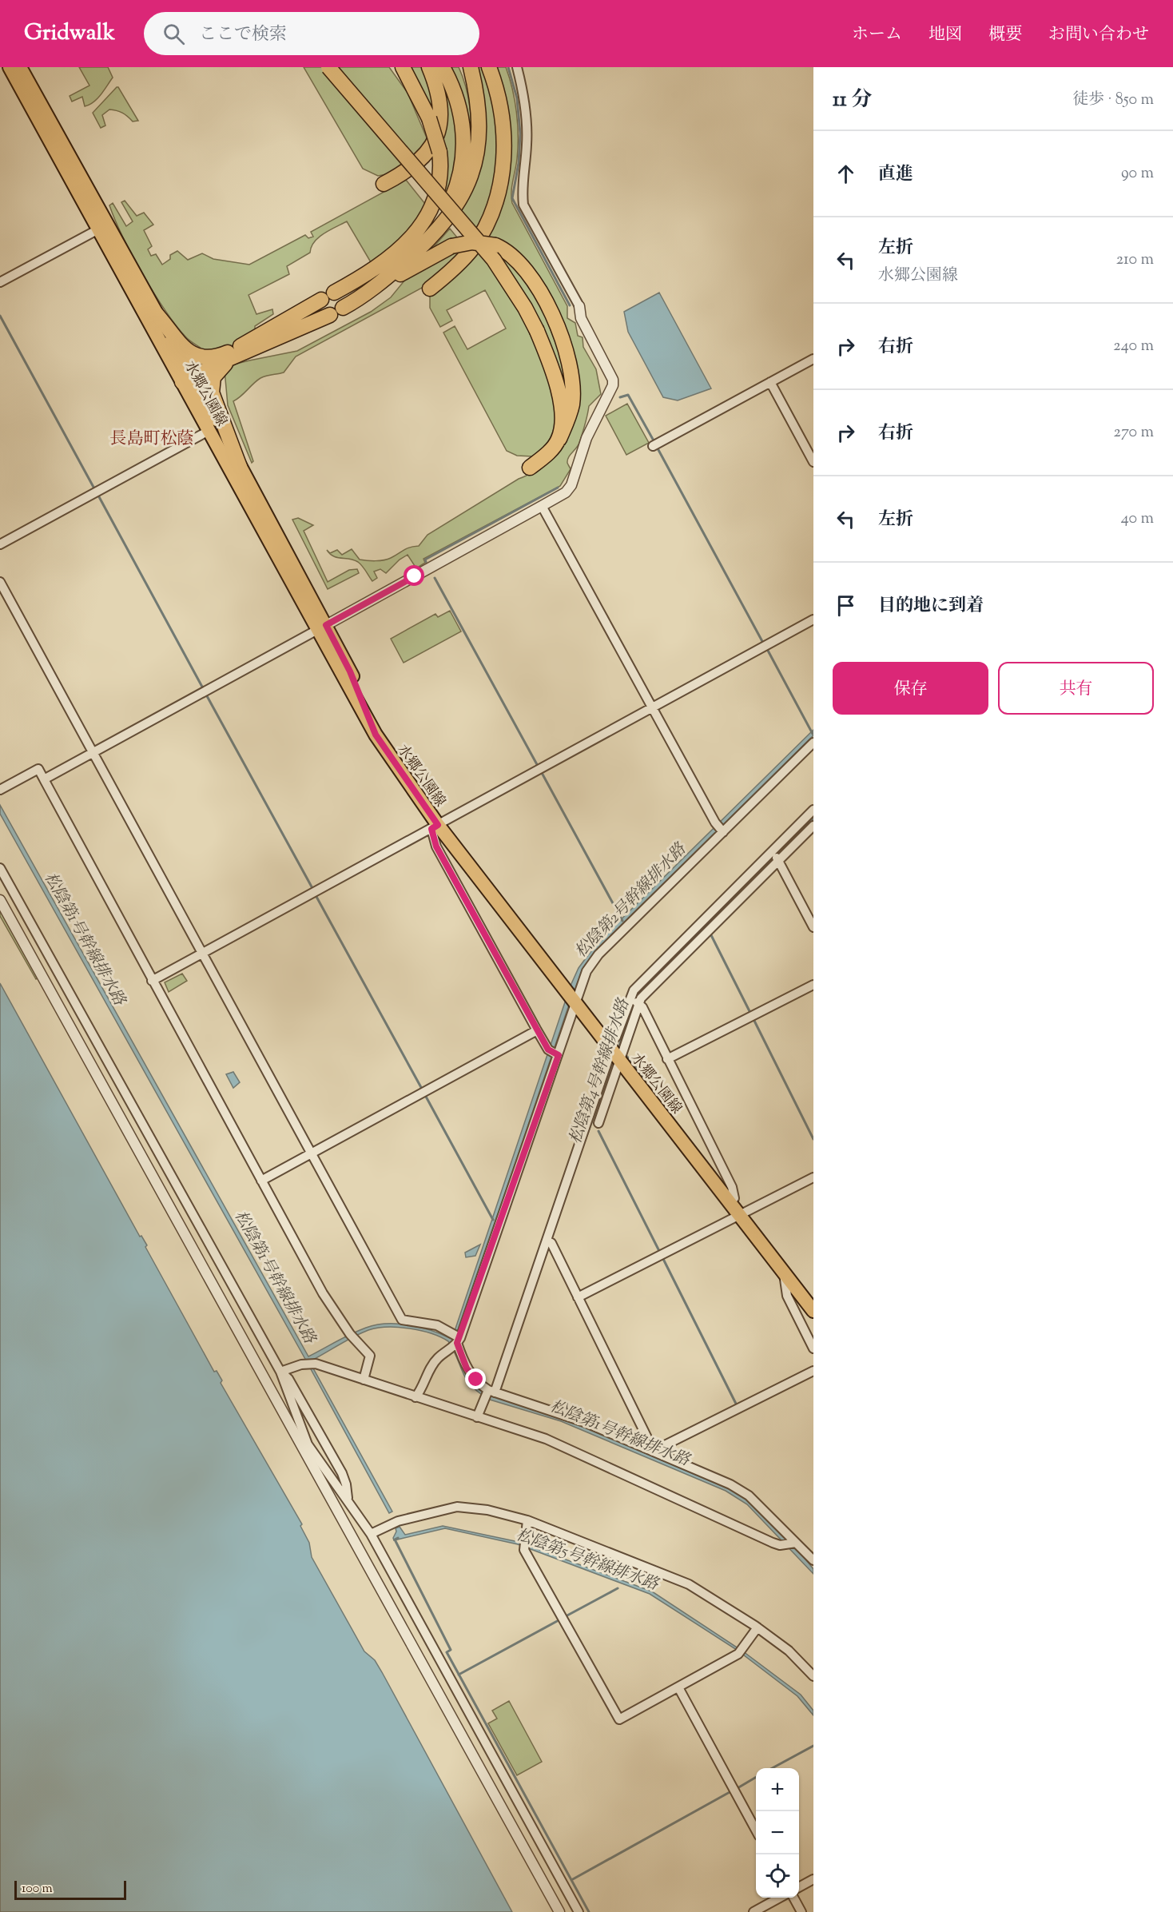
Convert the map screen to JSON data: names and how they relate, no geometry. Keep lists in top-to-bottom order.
{
  "streets": {
    "main road": ["水郷公園線"]
  },
  "districts": ["長島町松蔭"],
  "water": [
    "松陰第2号幹線排水路",
    "松陰第1号幹線排水路",
    "松陰第4号幹線排水路",
    "松陰第5号幹線排水路"
  ],
  "scale_bar": "100 m",
  "page": {
    "header": "Gridwalk",
    "search": "ここで検索",
    "nav": [
      "ホーム",
      "地図",
      "概要",
      "お問い合わせ"
    ],
    "heading": ["11 分", "徒歩 · 850 m"],
    "list": [
      ["直進", "90 m"],
      ["左折", "水郷公園線", "210 m"],
      ["右折", "240 m"],
      ["右折", "270 m"],
      ["左折", "40 m"],
      "目的地に到着"
    ],
    "buttons": ["保存", "共有"],
    "map_buttons": ["+", "−"],
    "scale": "100 m"
  }
}
